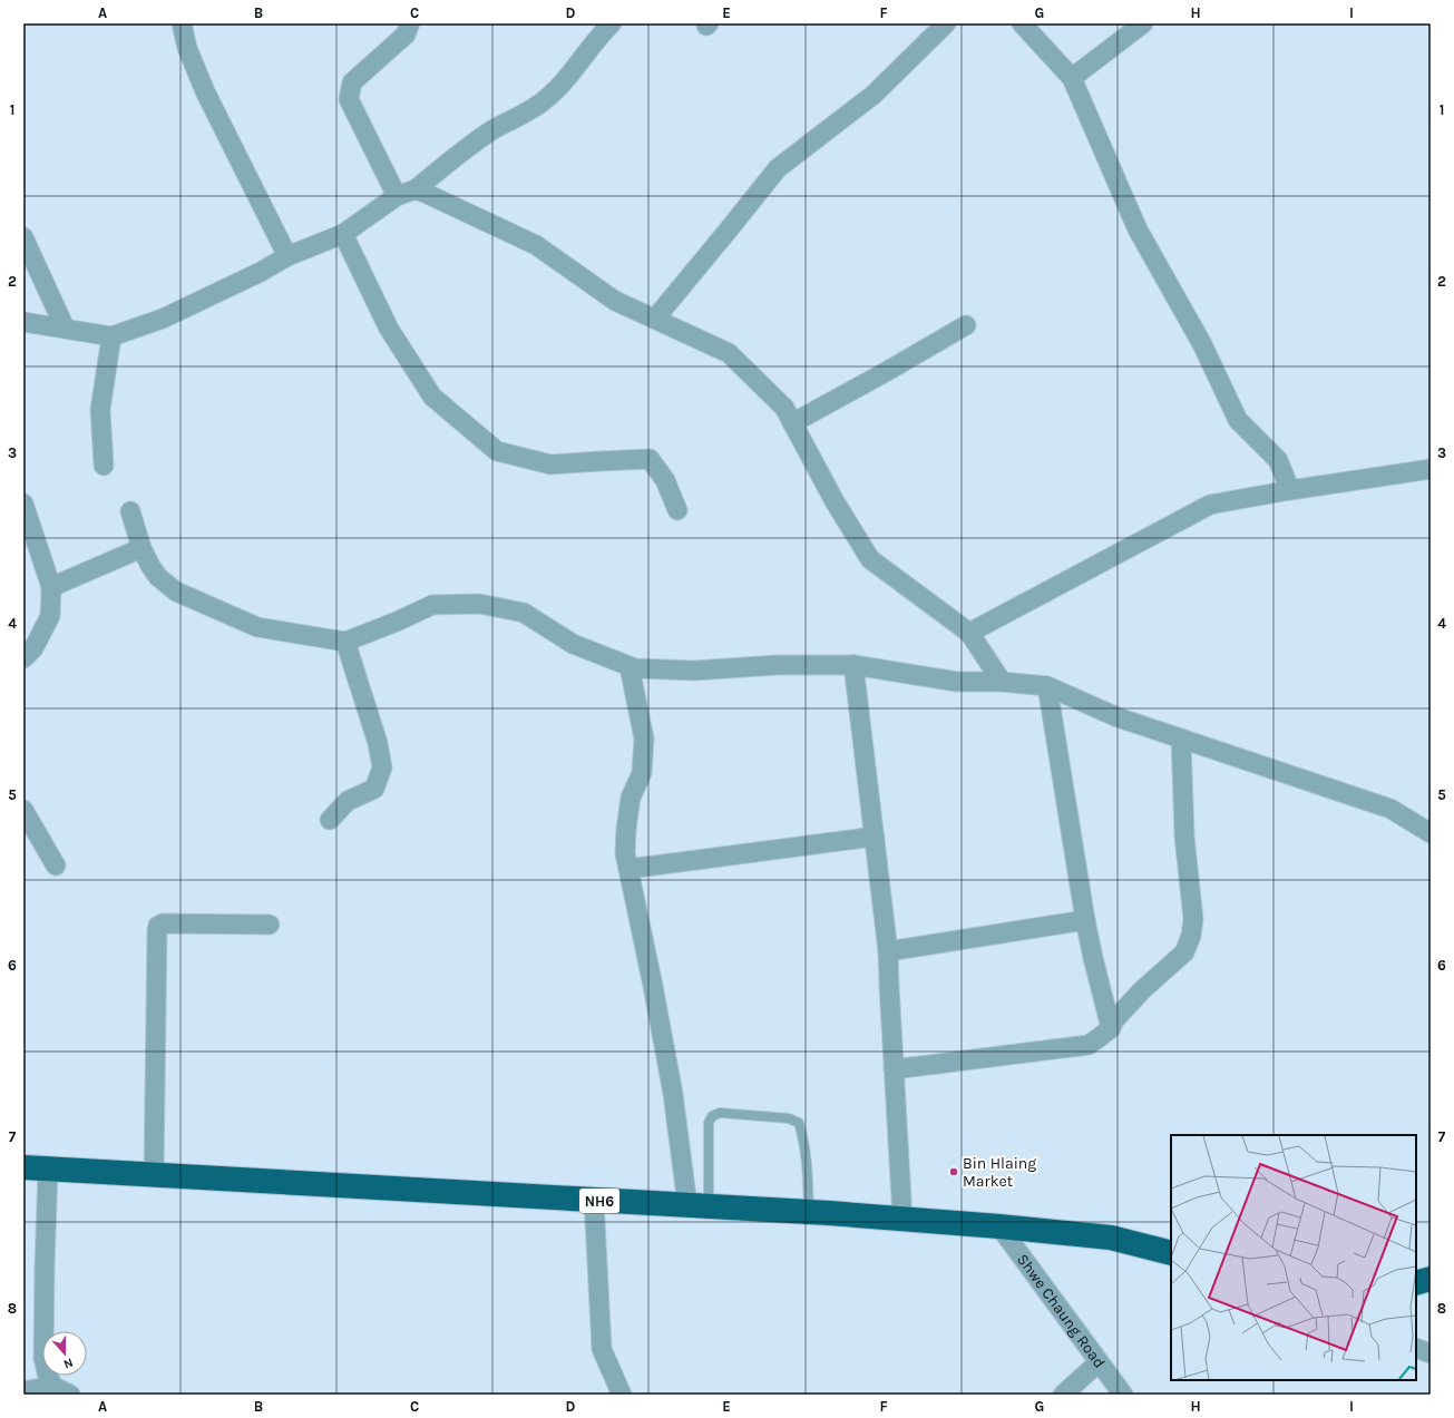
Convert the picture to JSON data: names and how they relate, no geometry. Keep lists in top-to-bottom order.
{
  "streets": {
    "highway": ["NH6"],
    "street": ["Shwe Chaung Road"]
  },
  "crossings": [
    ["NH6", "Shwe Chaung Road"]
  ],
  "places": ["Bin Hlaing Market"],
  "north": "bottom",
  "grid": {
    "columns": [
      "A",
      "B",
      "C",
      "D",
      "E",
      "F",
      "G",
      "H",
      "I"
    ],
    "rows": [
      "1",
      "2",
      "3",
      "4",
      "5",
      "6",
      "7",
      "8"
    ]
  }
}
